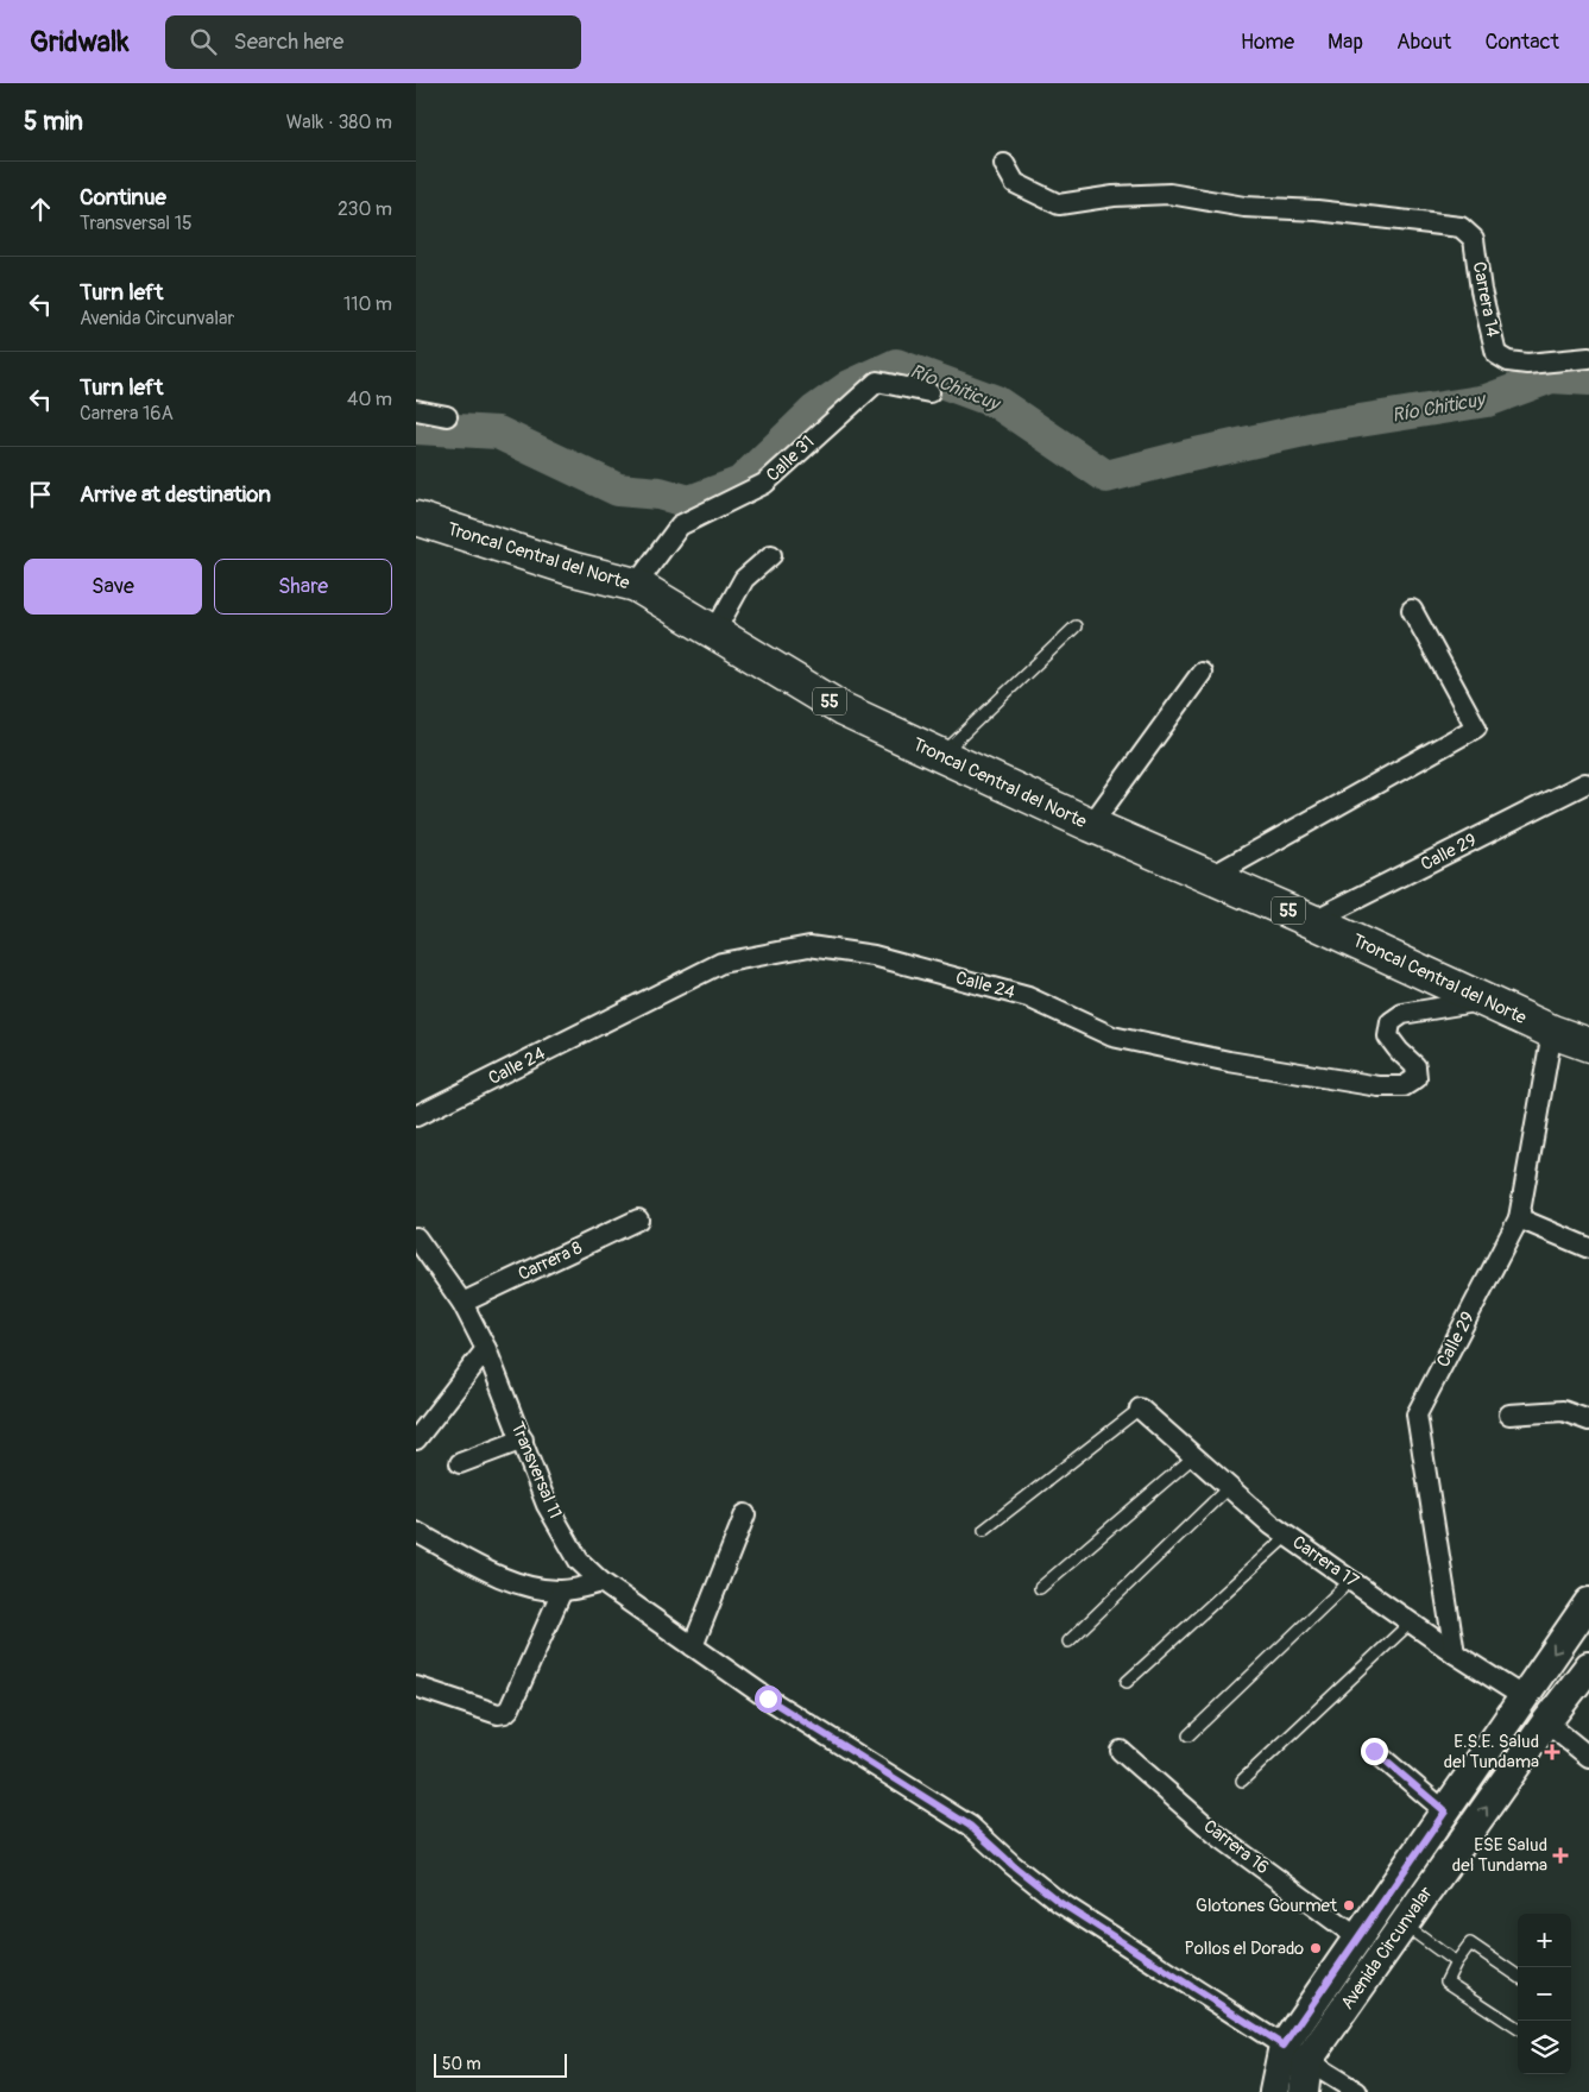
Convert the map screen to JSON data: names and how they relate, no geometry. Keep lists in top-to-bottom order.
{
  "streets": {
    "highway": ["Troncal Central del Norte", "55"],
    "main road": ["Avenida Circunvalar"],
    "street": [
      "Carrera 14",
      "Calle 31",
      "Calle 29",
      "Calle 24",
      "Carrera 8",
      "Transversal 11",
      "Carrera 17",
      "Carrera 16"
    ]
  },
  "crossings": [
    ["Calle 31", "Troncal Central del Norte"],
    ["Troncal Central del Norte", "Calle 29"],
    ["Troncal Central del Norte", "Calle 24"],
    ["Calle 29", "Carrera 17"],
    ["Carrera 8", "Transversal 11"],
    ["Transversal 11", "Avenida Circunvalar"],
    ["Carrera 17", "Avenida Circunvalar"],
    ["Carrera 16", "Avenida Circunvalar"]
  ],
  "water": ["Río Chiticuy"],
  "places": {
    "health": ["E.S.E. Salud del Tundama", "ESE Salud del Tundama"],
    "other": ["Glotones Gourmet", "Pollos el Dorado"]
  },
  "scale_bar": "50 m",
  "page": {
    "header": "Gridwalk",
    "search": "Search here",
    "nav": [
      "Home",
      "Map",
      "About",
      "Contact"
    ],
    "heading": ["5 min", "Walk · 380 m"],
    "list": [
      ["Continue", "Transversal 15", "230 m"],
      ["Turn left", "Avenida Circunvalar", "110 m"],
      ["Turn left", "Carrera 16A", "40 m"],
      "Arrive at destination"
    ],
    "buttons": ["Save", "Share"],
    "map_buttons": ["+", "−"],
    "scale": "50 m"
  }
}
